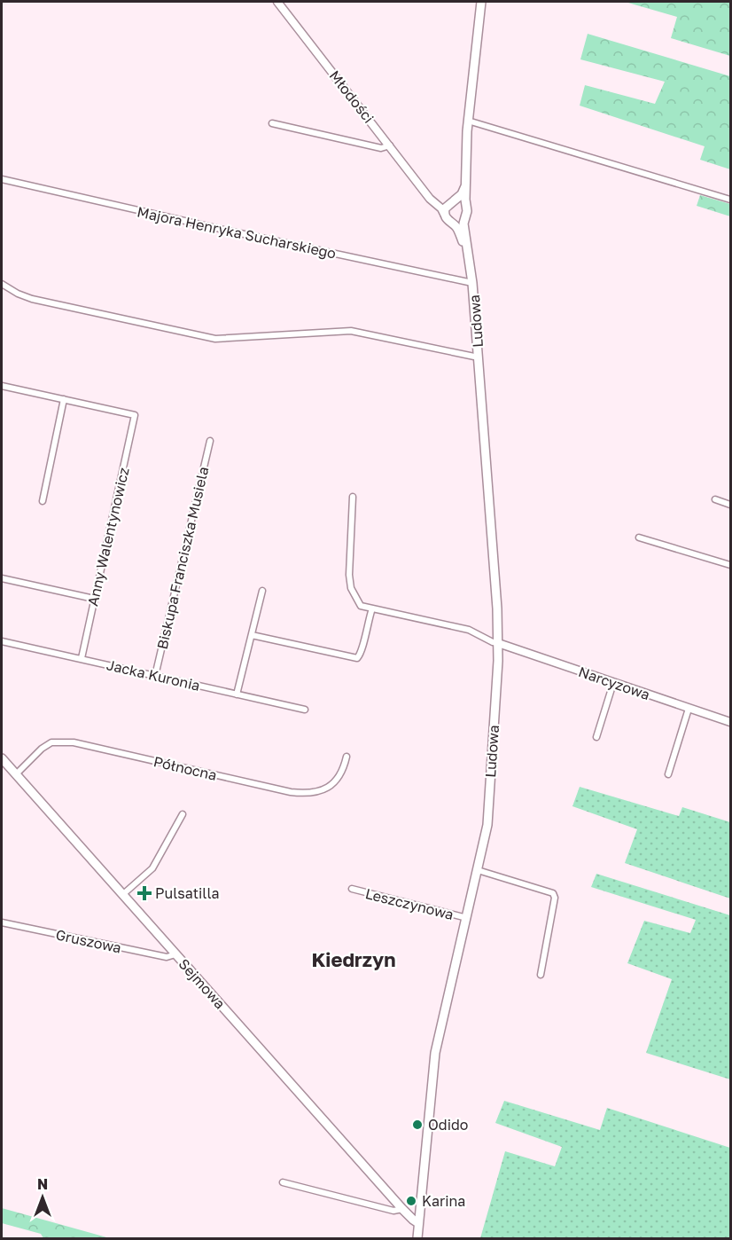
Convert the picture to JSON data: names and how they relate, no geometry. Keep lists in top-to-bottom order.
{
  "streets": {
    "main road": ["Ludowa", "Sejmowa"],
    "street": [
      "Młodości",
      "Majora Henryka Sucharskiego",
      "Anny Walentynowicz",
      "Biskupa Franciszka Musiela",
      "Jacka Kuronia",
      "Narcyzowa",
      "Północna",
      "Leszczynowa",
      "Gruszowa"
    ]
  },
  "crossings": [
    ["Młodości", "Ludowa"],
    ["Majora Henryka Sucharskiego", "Ludowa"],
    ["Ludowa", "Narcyzowa"],
    ["Ludowa", "Leszczynowa"],
    ["Ludowa", "Sejmowa"],
    ["Anny Walentynowicz", "Jacka Kuronia"],
    ["Biskupa Franciszka Musiela", "Jacka Kuronia"],
    ["Północna", "Sejmowa"],
    ["Gruszowa", "Sejmowa"]
  ],
  "districts": ["Kiedrzyn"],
  "places": {
    "health": ["Pulsatilla"],
    "other": ["Odido", "Karina"]
  },
  "north": "top"
}
